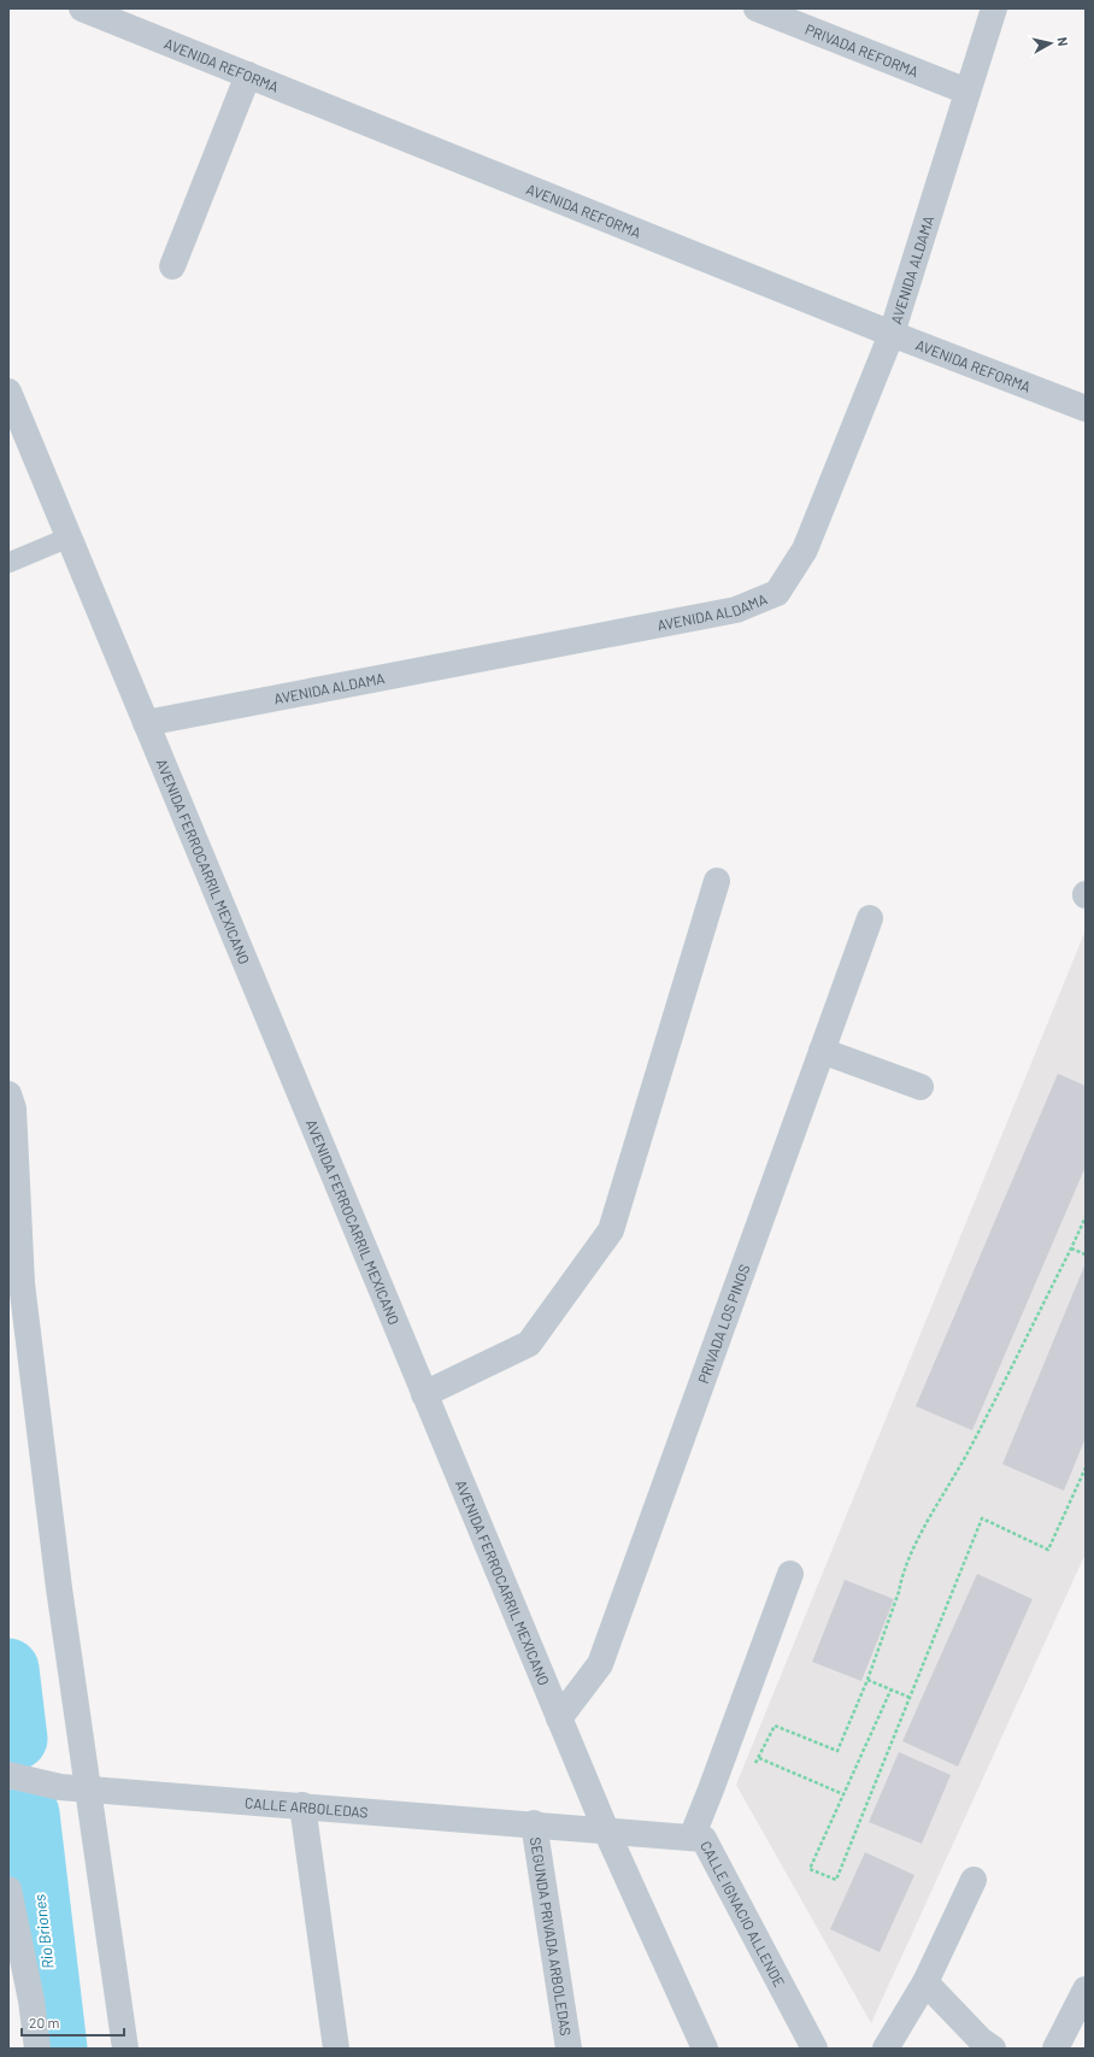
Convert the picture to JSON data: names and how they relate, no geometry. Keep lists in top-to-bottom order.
{
  "streets": {
    "street": [
      "PRIVADA REFORMA",
      "AVENIDA REFORMA",
      "AVENIDA ALDAMA",
      "AVENIDA FERROCARRIL MEXICANO",
      "PRIVADA LOS PINOS",
      "CALLE ARBOLEDAS",
      "CALLE IGNACIO ALLENDE",
      "SEGUNDA PRIVADA ARBOLEDAS"
    ]
  },
  "crossings": [
    ["PRIVADA REFORMA", "AVENIDA ALDAMA"],
    ["AVENIDA REFORMA", "AVENIDA ALDAMA"],
    ["AVENIDA ALDAMA", "AVENIDA FERROCARRIL MEXICANO"],
    ["AVENIDA FERROCARRIL MEXICANO", "PRIVADA LOS PINOS"],
    ["AVENIDA FERROCARRIL MEXICANO", "CALLE ARBOLEDAS"],
    ["AVENIDA FERROCARRIL MEXICANO", "CALLE IGNACIO ALLENDE"],
    ["CALLE ARBOLEDAS", "CALLE IGNACIO ALLENDE"],
    ["CALLE ARBOLEDAS", "SEGUNDA PRIVADA ARBOLEDAS"]
  ],
  "water": ["Rio Briones"],
  "scale_bar": "20 m",
  "north": "right"
}
